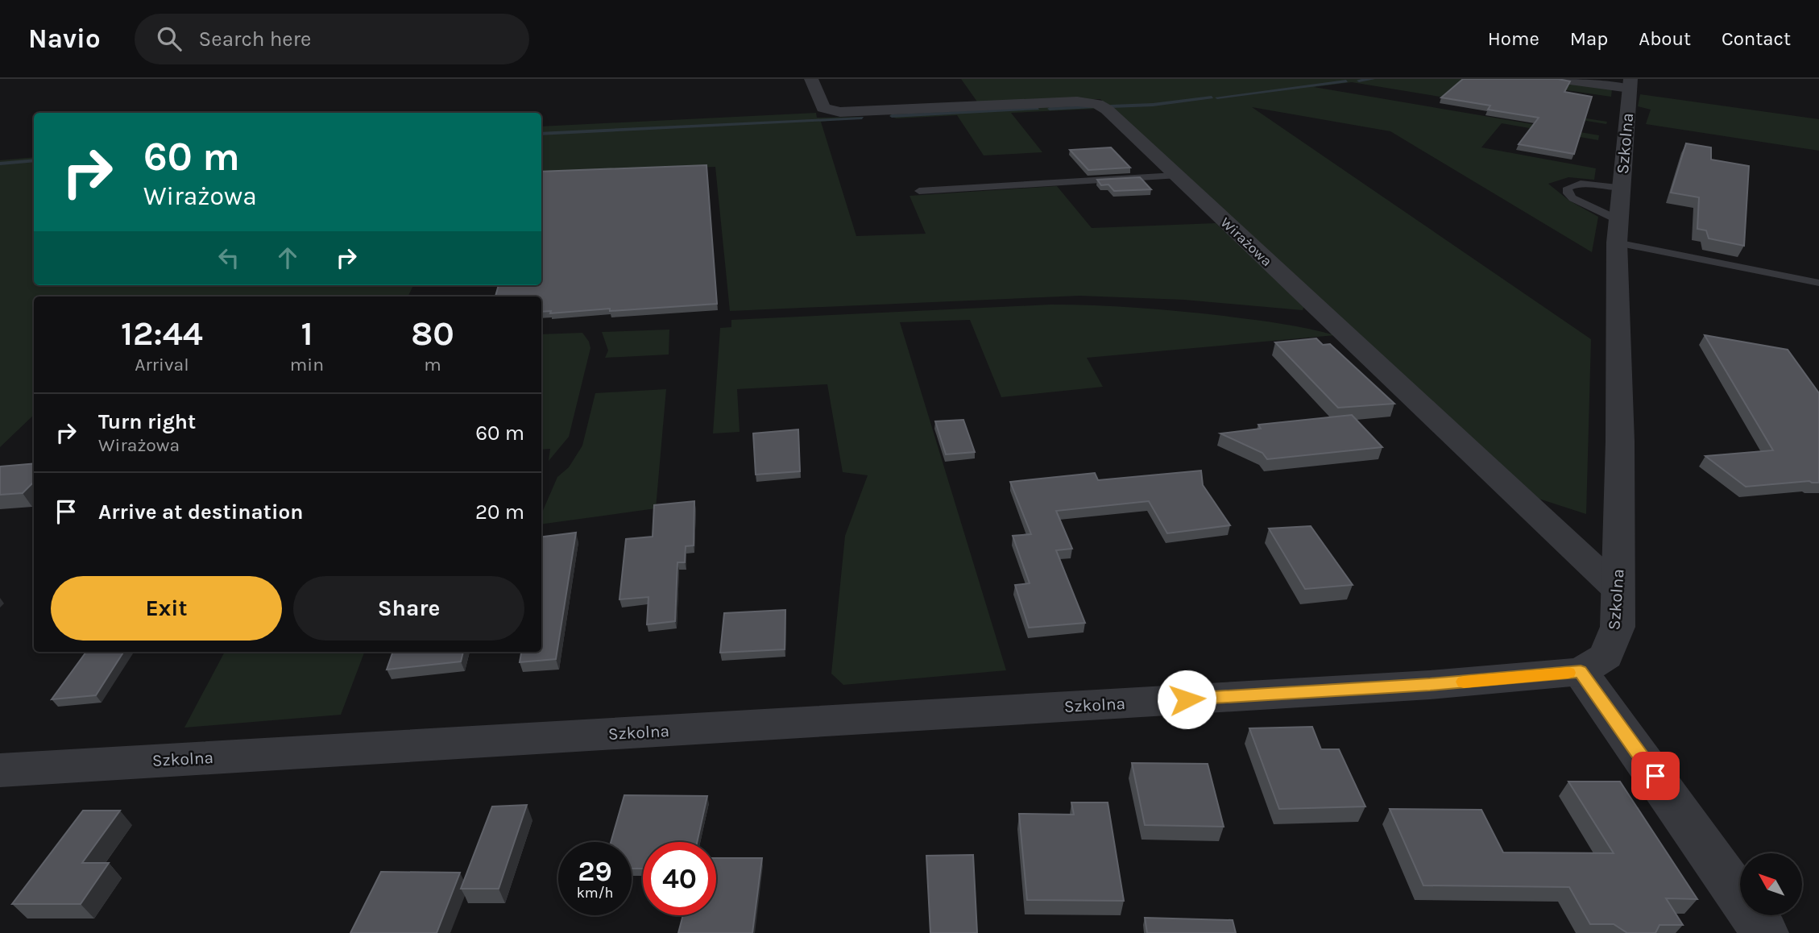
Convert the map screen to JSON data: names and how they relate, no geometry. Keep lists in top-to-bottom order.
{
  "streets": {
    "street": ["Szkolna", "Wirażowa"]
  },
  "crossings": [
    ["Szkolna", "Wirażowa"]
  ],
  "north": "top left",
  "page": {
    "header": "Navio",
    "search": "Search here",
    "nav": [
      "Home",
      "Map",
      "About",
      "Contact"
    ],
    "turn": ["60 m", "Wirażowa"],
    "eta": [
      "12:44",
      "Arrival",
      "1",
      "min",
      "80",
      "m"
    ],
    "list": [
      {
        "name": "Turn right",
        "note": "Wirażowa",
        "value": "60 m"
      },
      {
        "name": "Arrive at destination",
        "value": "20 m"
      }
    ],
    "buttons": ["Exit", "Share"],
    "speed": "29 km/h",
    "limit": "40"
  }
}
